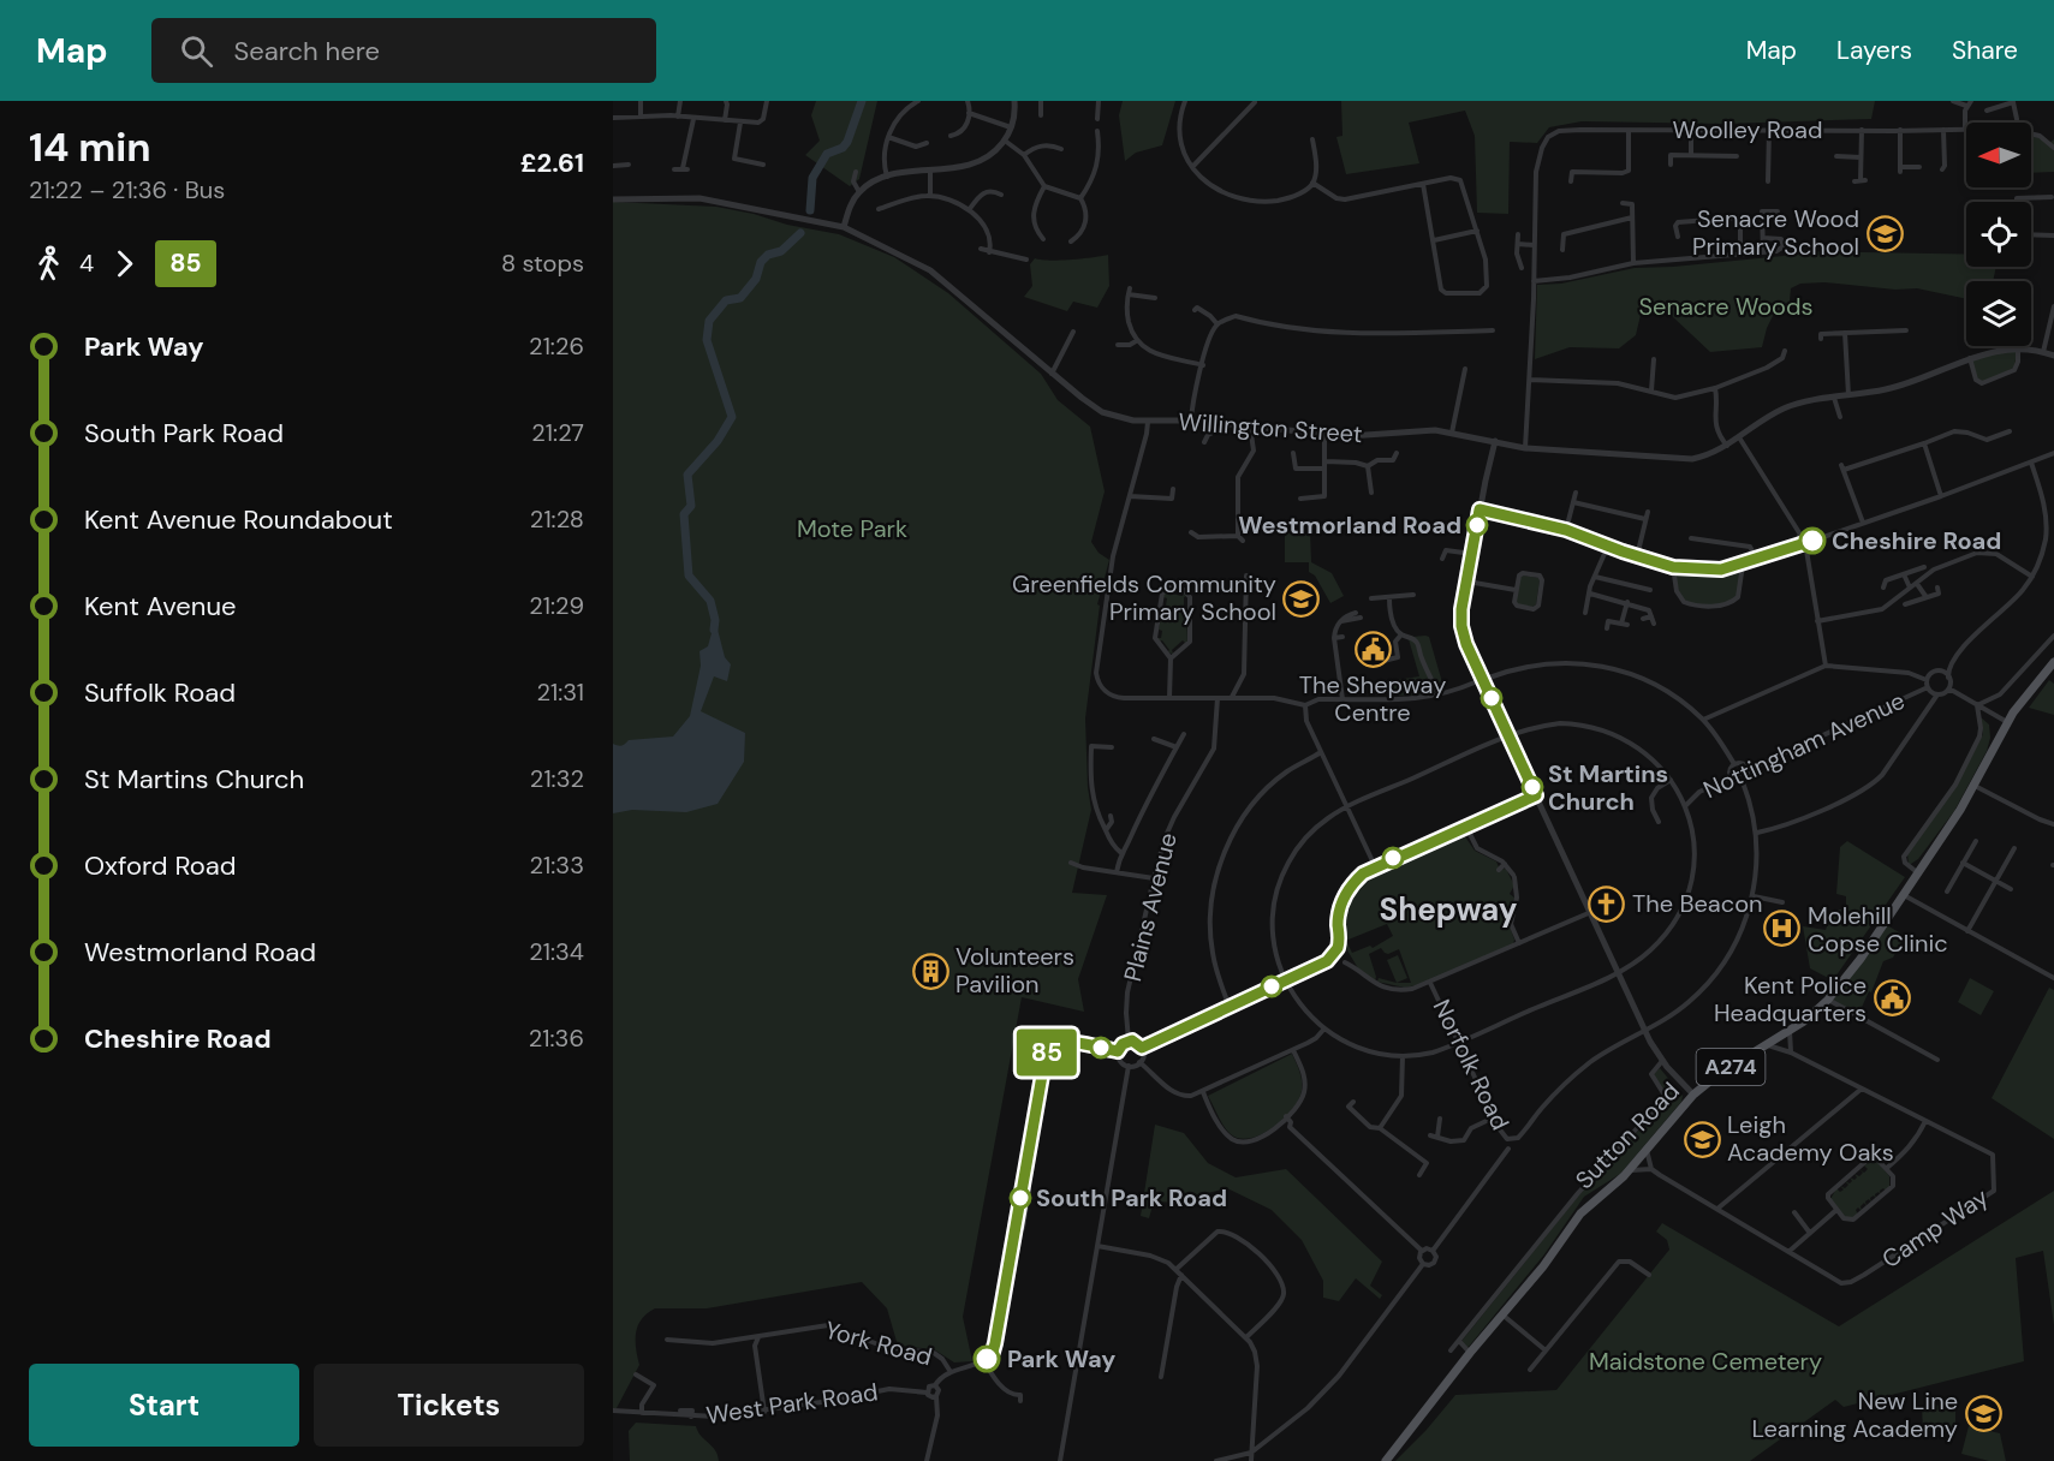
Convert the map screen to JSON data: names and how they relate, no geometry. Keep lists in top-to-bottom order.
{
  "streets": {
    "main road": ["A274", "Sutton Road"],
    "street": [
      "Woolley Road",
      "Willington Street",
      "Nottingham Avenue",
      "Plains Avenue",
      "Norfolk Road",
      "Camp Way",
      "York Road",
      "West Park Road"
    ]
  },
  "crossings": [
    ["Woolley Road", "Willington Street"]
  ],
  "districts": ["Shepway"],
  "parks": ["Senacre Woods", "Mote Park", "Maidstone Cemetery"],
  "places": {
    "school or university": [
      "Senacre Wood Primary School",
      "Greenfields Community Primary School",
      "Leigh Academy Oaks",
      "New Line Learning Academy"
    ],
    "other": [
      "Westmorland Road",
      "Cheshire Road",
      "St Martins Church",
      "South Park Road",
      "Park Way"
    ],
    "public building": ["The Shepway Centre", "Kent Police Headquarters"],
    "church": ["The Beacon"],
    "hospital": ["Molehill Copse Clinic"],
    "building": ["Volunteers Pavilion"]
  },
  "lines": ["bus line 85"],
  "north": "left",
  "page": {
    "header": "Map",
    "search": "Search here",
    "nav": ["Map", "Layers", "Share"],
    "heading": ["14 min", "21:22 – 21:36 · Bus", "£2.61"],
    "on_map": "85",
    "legs": ["4", "85", "8 stops"],
    "list": [
      {
        "name": "Park Way",
        "value": "21:26"
      },
      {
        "name": "South Park Road",
        "value": "21:27"
      },
      {
        "name": "Kent Avenue Roundabout",
        "value": "21:28"
      },
      {
        "name": "Kent Avenue",
        "value": "21:29"
      },
      {
        "name": "Suffolk Road",
        "value": "21:31"
      },
      {
        "name": "St Martins Church",
        "value": "21:32"
      },
      {
        "name": "Oxford Road",
        "value": "21:33"
      },
      {
        "name": "Westmorland Road",
        "value": "21:34"
      },
      {
        "name": "Cheshire Road",
        "value": "21:36"
      }
    ],
    "buttons": ["Start", "Tickets"]
  }
}
